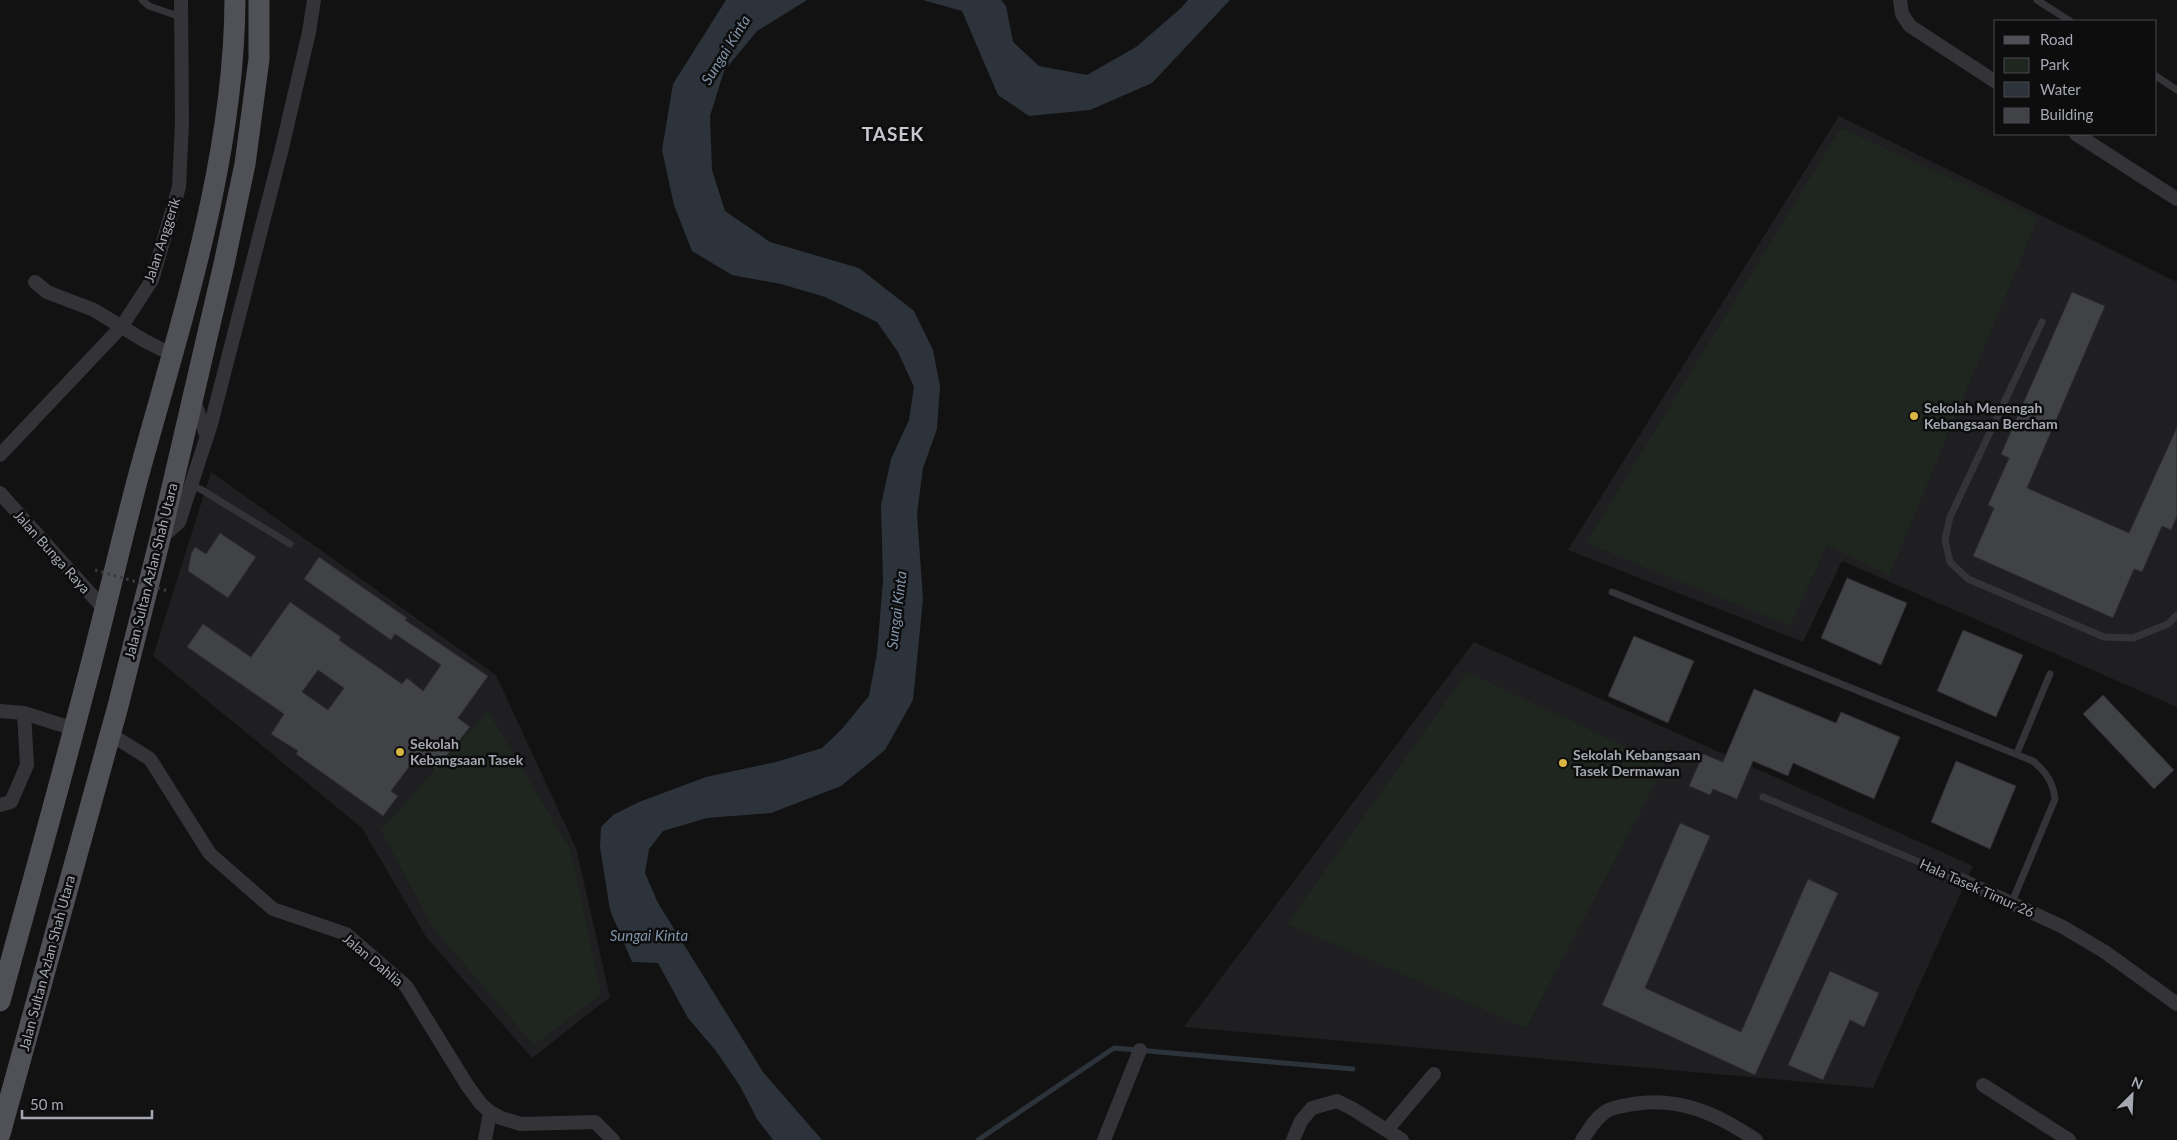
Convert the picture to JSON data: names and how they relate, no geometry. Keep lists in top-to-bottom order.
{
  "streets": {
    "main road": ["Jalan Sultan Azlan Shah Utara"],
    "street": [
      "Jalan Anggerik",
      "Jalan Bunga Raya",
      "Hala Tasek Timur 26",
      "Jalan Dahlia"
    ]
  },
  "crossings": [
    ["Jalan Sultan Azlan Shah Utara", "Jalan Dahlia"]
  ],
  "districts": ["TASEK"],
  "water": ["Sungai Kinta"],
  "places": ["Sekolah Menengah Kebangsaan Bercham", "Sekolah Kebangsaan Tasek", "Sekolah Kebangsaan Tasek Dermawan"],
  "legend": [
    "Road",
    "Park",
    "Water",
    "Building"
  ],
  "scale_bar": "50 m",
  "north": "top right"
}
